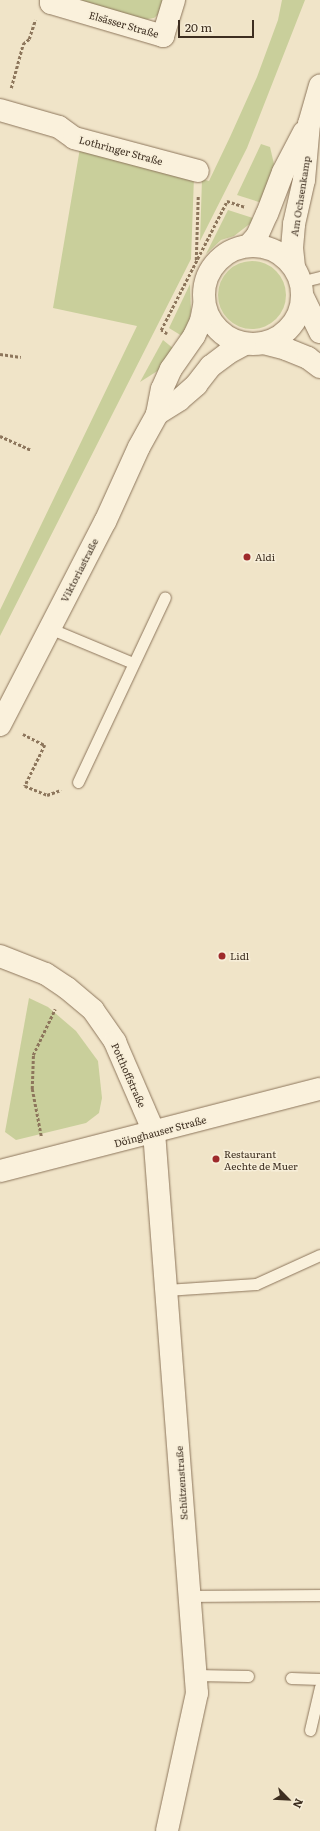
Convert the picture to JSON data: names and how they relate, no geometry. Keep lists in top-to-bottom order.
{
  "streets": {
    "street": [
      "Elsässer Straße",
      "Lothringer Straße",
      "Am Ochsenkamp",
      "Viktoriastraße",
      "Potthoffstraße",
      "Döinghauser Straße",
      "Schützenstraße"
    ]
  },
  "crossings": [
    ["Am Ochsenkamp", "Viktoriastraße"],
    ["Potthoffstraße", "Döinghauser Straße"],
    ["Potthoffstraße", "Schützenstraße"],
    ["Döinghauser Straße", "Schützenstraße"]
  ],
  "places": ["Aldi", "Lidl", "Restaurant Aechte de Muer"],
  "scale_bar": "20 m",
  "north": "bottom right"
}
